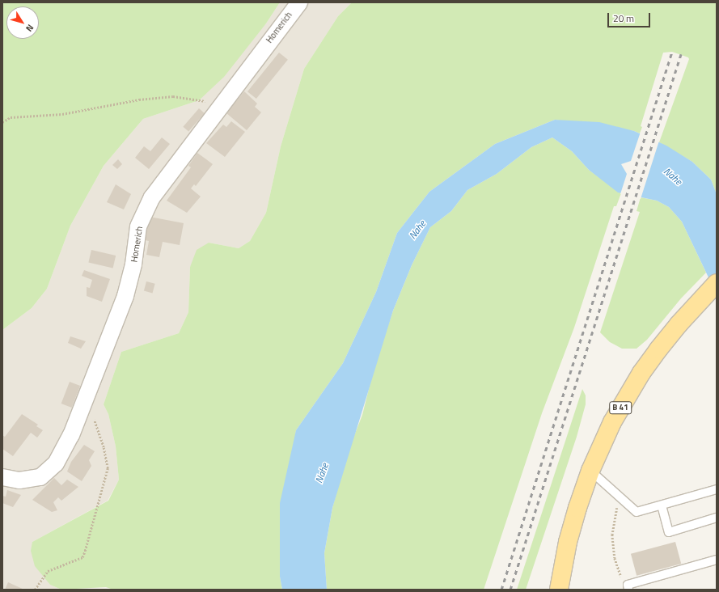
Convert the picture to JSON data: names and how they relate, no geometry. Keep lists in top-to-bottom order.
{
  "streets": {
    "main road": ["B 41"],
    "street": ["Homerich"]
  },
  "water": ["Nahe"],
  "scale_bar": "20 m",
  "north": "bottom right"
}
